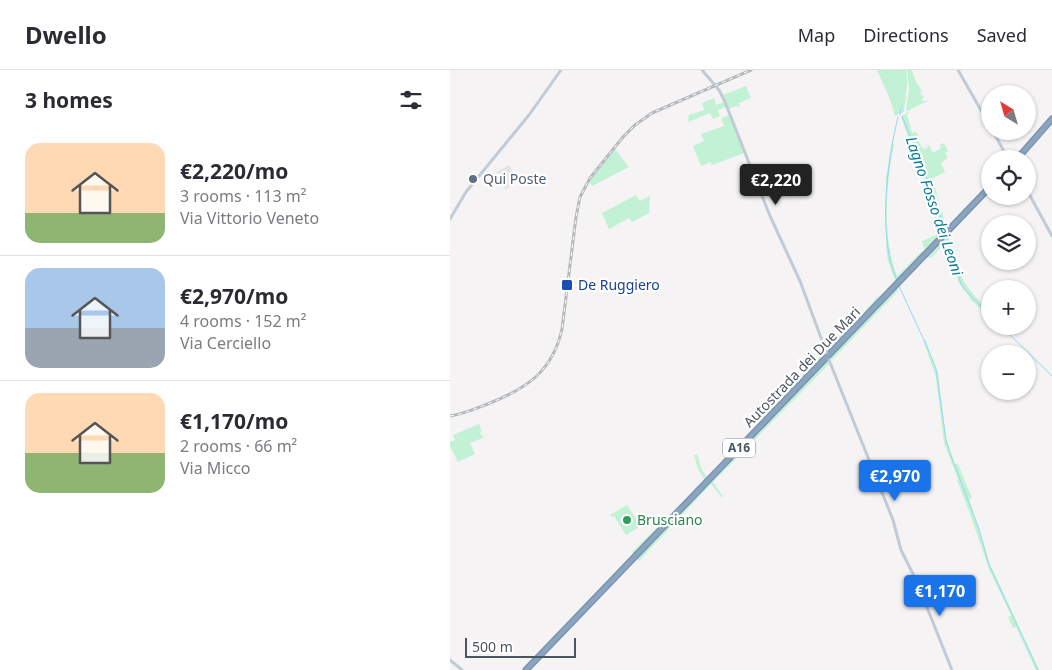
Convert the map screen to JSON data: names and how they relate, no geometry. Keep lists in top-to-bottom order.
{
  "streets": {
    "highway": ["Autostrada dei Due Mari", "A16"]
  },
  "water": ["Lagno Fosso dei Leoni"],
  "places": {
    "other": ["Qui Poste", "Brusciano"],
    "transit": ["De Ruggiero"]
  },
  "scale_bar": "500 m",
  "north": "top left",
  "page": {
    "header": "Dwello",
    "nav": ["Map", "Directions", "Saved"],
    "heading": "3 homes",
    "map_buttons": ["+", "−"],
    "list": [
      {
        "name": "€2,220/mo",
        "note": "3 rooms · 113 m² · Via Vittorio Veneto"
      },
      {
        "name": "€2,970/mo",
        "note": "4 rooms · 152 m² · Via Cerciello"
      },
      {
        "name": "€1,170/mo",
        "note": "2 rooms · 66 m² · Via Micco"
      }
    ],
    "price": ["€2,220", "€2,970", "€1,170"],
    "scale": "500 m"
  }
}
